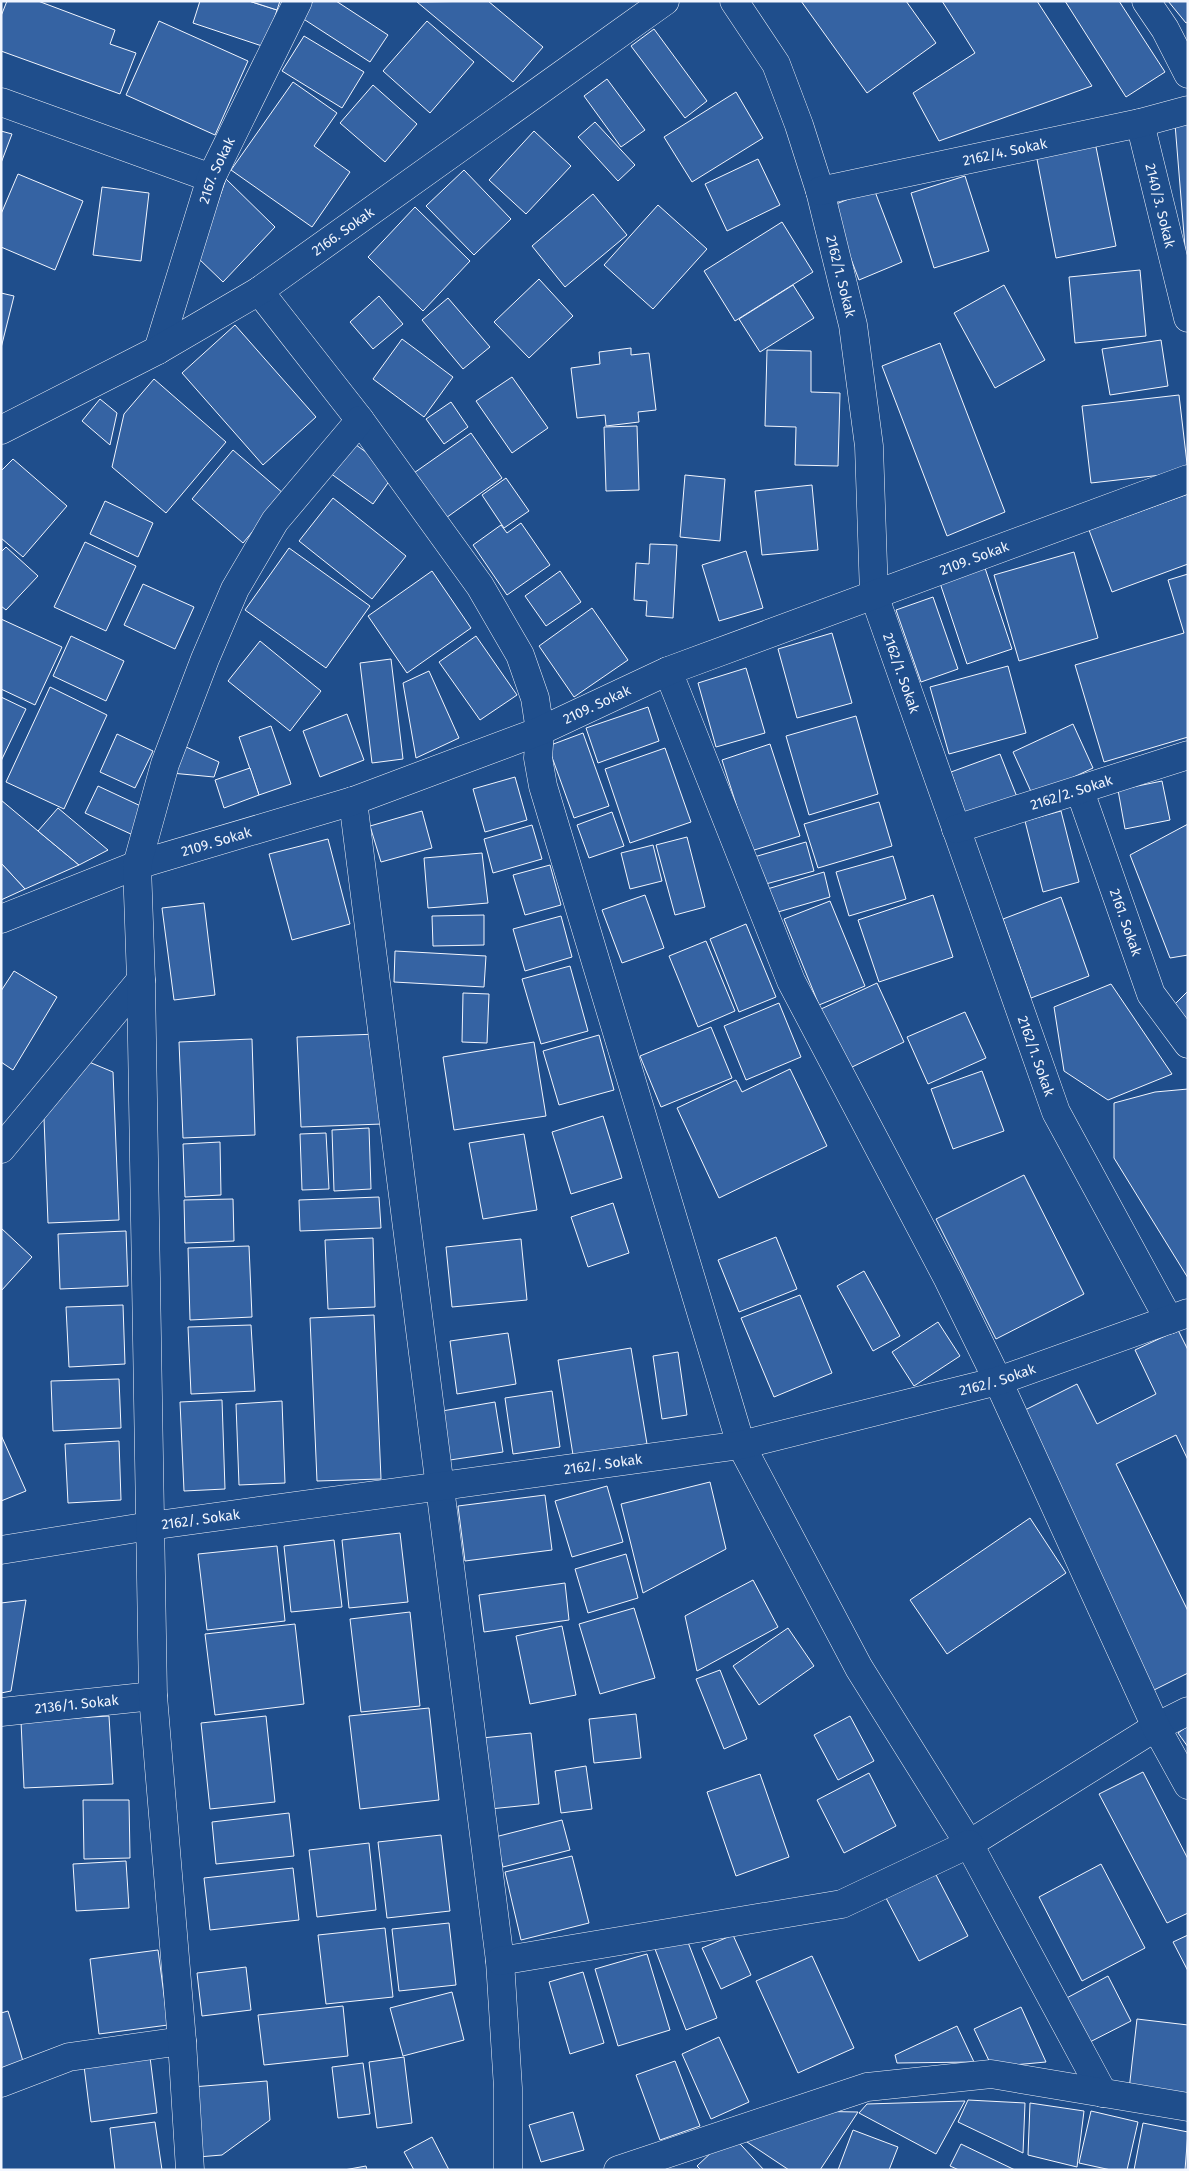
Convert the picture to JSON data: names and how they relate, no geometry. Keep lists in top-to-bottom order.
{
  "streets": {
    "street": [
      "2162/4. Sokak",
      "2167. Sokak",
      "2140/3. Sokak",
      "2166. Sokak",
      "2162/1. Sokak",
      "2109. Sokak",
      "2162/2. Sokak",
      "2161. Sokak",
      "2162/. Sokak",
      "2136/1. Sokak"
    ]
  },
  "crossings": [
    ["2162/4. Sokak", "2140/3. Sokak"],
    ["2162/4. Sokak", "2162/1. Sokak"],
    ["2167. Sokak", "2166. Sokak"],
    ["2162/1. Sokak", "2109. Sokak"],
    ["2162/1. Sokak", "2162/2. Sokak"],
    ["2162/1. Sokak", "2162/. Sokak"],
    ["2162/2. Sokak", "2161. Sokak"]
  ]
}
